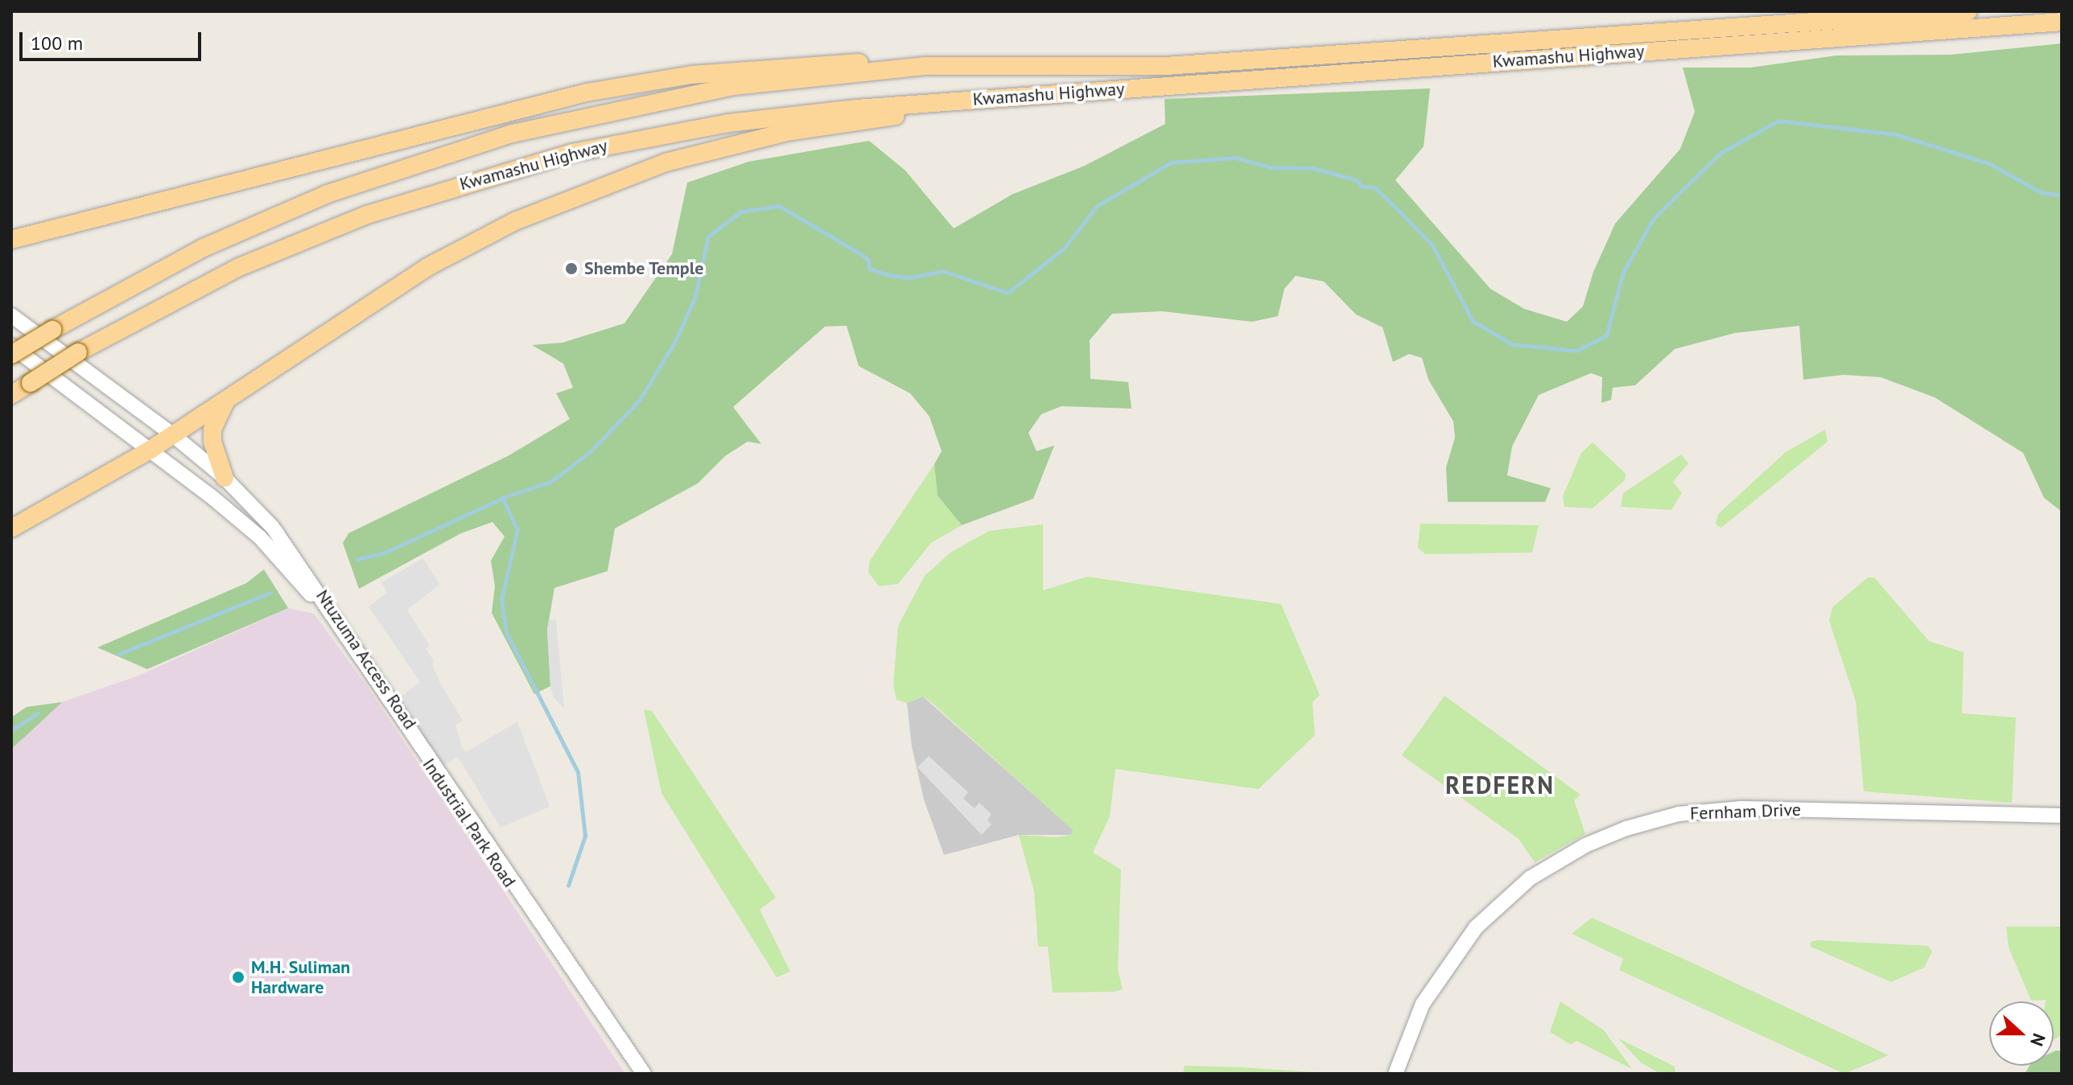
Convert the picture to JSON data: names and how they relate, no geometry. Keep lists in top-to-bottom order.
{
  "streets": {
    "main road": ["Kwamashu Highway"],
    "street": ["Ntuzuma Access Road", "Fernham Drive", "Industrial Park Road"]
  },
  "districts": ["REDFERN"],
  "places": ["Shembe Temple", "M.H. Suliman Hardware"],
  "scale_bar": "100 m",
  "north": "right"
}
